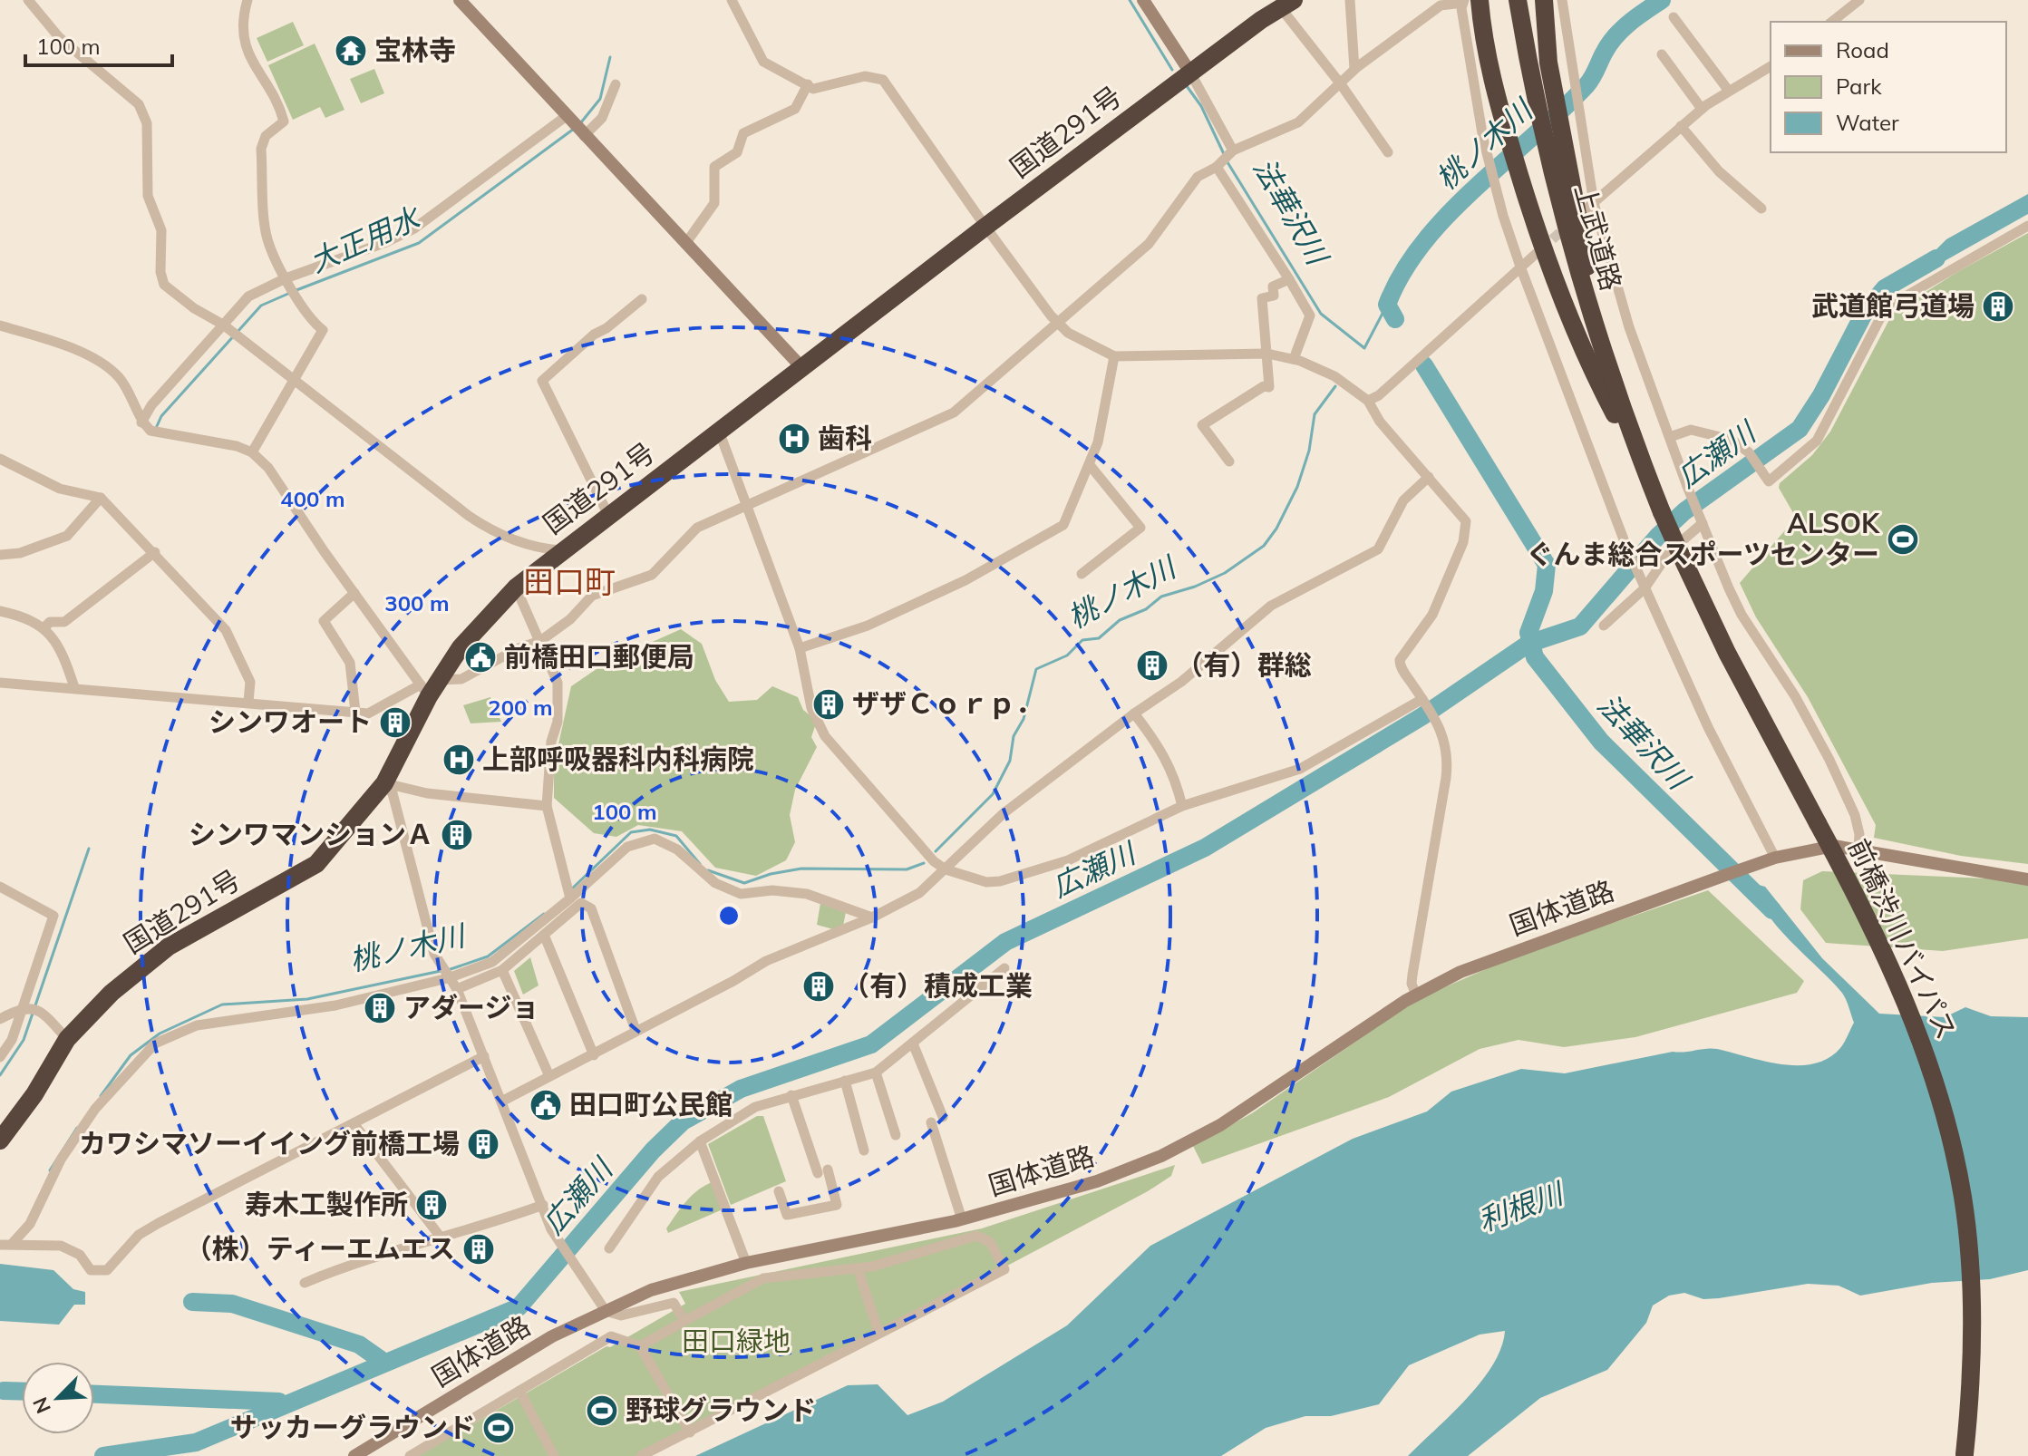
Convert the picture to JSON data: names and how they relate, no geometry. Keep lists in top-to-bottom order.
{
  "streets": {
    "highway": ["国道291号", "上武道路", "前橋渋川バイパス"],
    "street": ["国体道路"]
  },
  "crossings": [
    ["上武道路", "前橋渋川バイパス"]
  ],
  "districts": ["田口町"],
  "water": [
    "桃ノ木川",
    "法華沢川",
    "大正用水",
    "広瀬川",
    "利根川"
  ],
  "parks": ["田口緑地"],
  "places": {
    "temple": ["宝林寺"],
    "building": [
      "武道館弓道場",
      "（有）群総",
      "ザザＣｏｒｐ．",
      "シンワオート",
      "シンワマンションＡ",
      "（有）積成工業",
      "アダージョ",
      "カワシマソーイイング前橋工場",
      "寿木工製作所",
      "（株）ティーエムエス"
    ],
    "hospital": ["歯科", "上部呼吸器科内科病院"],
    "sports": ["ALSOK ぐんま総合スポーツセンター", "野球グラウンド", "サッカーグラウンド"],
    "public building": ["前橋田口郵便局", "田口町公民館"]
  },
  "legend": ["Road", "Park", "Water"],
  "scale_bar": "100 m",
  "north": "bottom left",
  "rings": [
    "400 m",
    "300 m",
    "200 m",
    "100 m"
  ]
}
